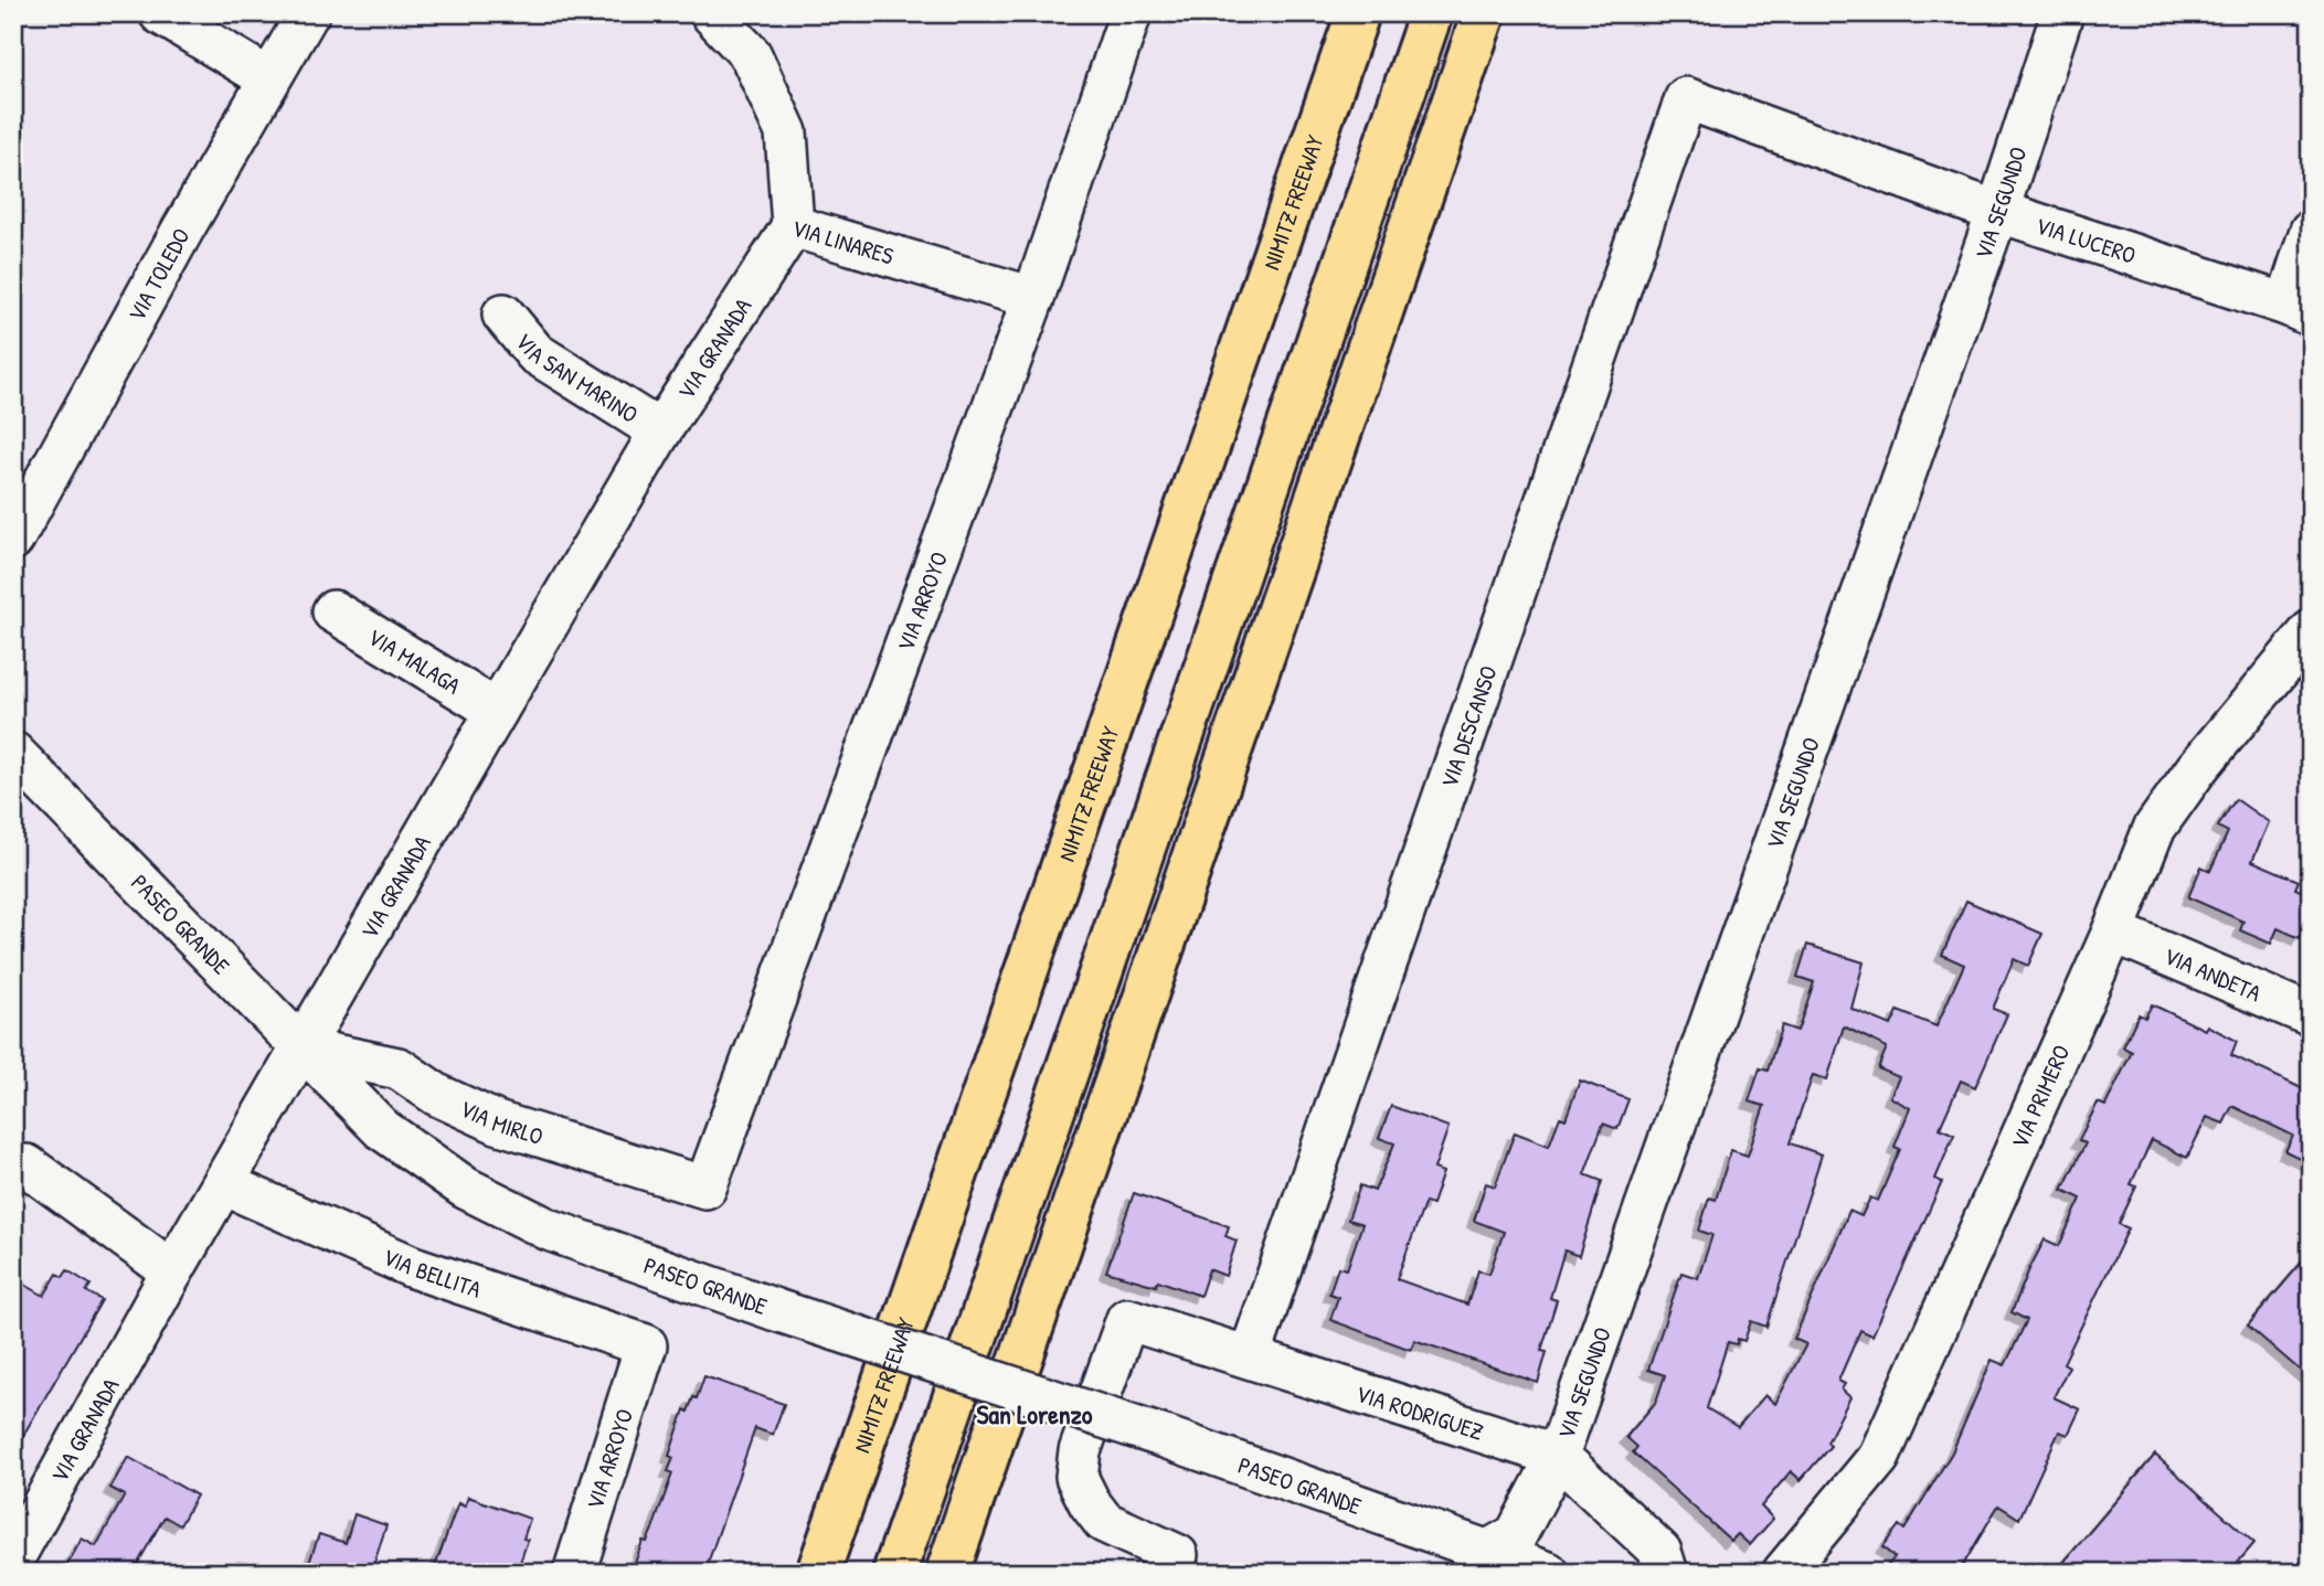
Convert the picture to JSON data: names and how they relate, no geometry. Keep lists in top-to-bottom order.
{
  "streets": {
    "highway": ["NIMITZ FREEWAY"],
    "street": [
      "VIA SEGUNDO",
      "VIA LINARES",
      "VIA LUCERO",
      "VIA TOLEDO",
      "VIA GRANADA",
      "VIA SAN MARINO",
      "VIA ARROYO",
      "VIA MALAGA",
      "VIA DESCANSO",
      "PASEO GRANDE",
      "VIA ANDETA",
      "VIA PRIMERO",
      "VIA MIRLO",
      "VIA BELLITA",
      "VIA RODRIGUEZ"
    ]
  },
  "crossings": [
    ["VIA SEGUNDO", "VIA LUCERO"],
    ["VIA SEGUNDO", "PASEO GRANDE"],
    ["VIA SEGUNDO", "VIA RODRIGUEZ"],
    ["VIA LINARES", "VIA GRANADA"],
    ["VIA LINARES", "VIA ARROYO"],
    ["VIA LUCERO", "VIA DESCANSO"],
    ["VIA GRANADA", "VIA SAN MARINO"],
    ["VIA GRANADA", "VIA MALAGA"],
    ["VIA GRANADA", "PASEO GRANDE"],
    ["VIA GRANADA", "VIA MIRLO"],
    ["VIA GRANADA", "VIA BELLITA"],
    ["VIA ARROYO", "VIA MIRLO"],
    ["VIA ARROYO", "VIA BELLITA"],
    ["VIA DESCANSO", "VIA RODRIGUEZ"],
    ["PASEO GRANDE", "VIA MIRLO"],
    ["VIA ANDETA", "VIA PRIMERO"]
  ],
  "districts": ["San Lorenzo"]
}
